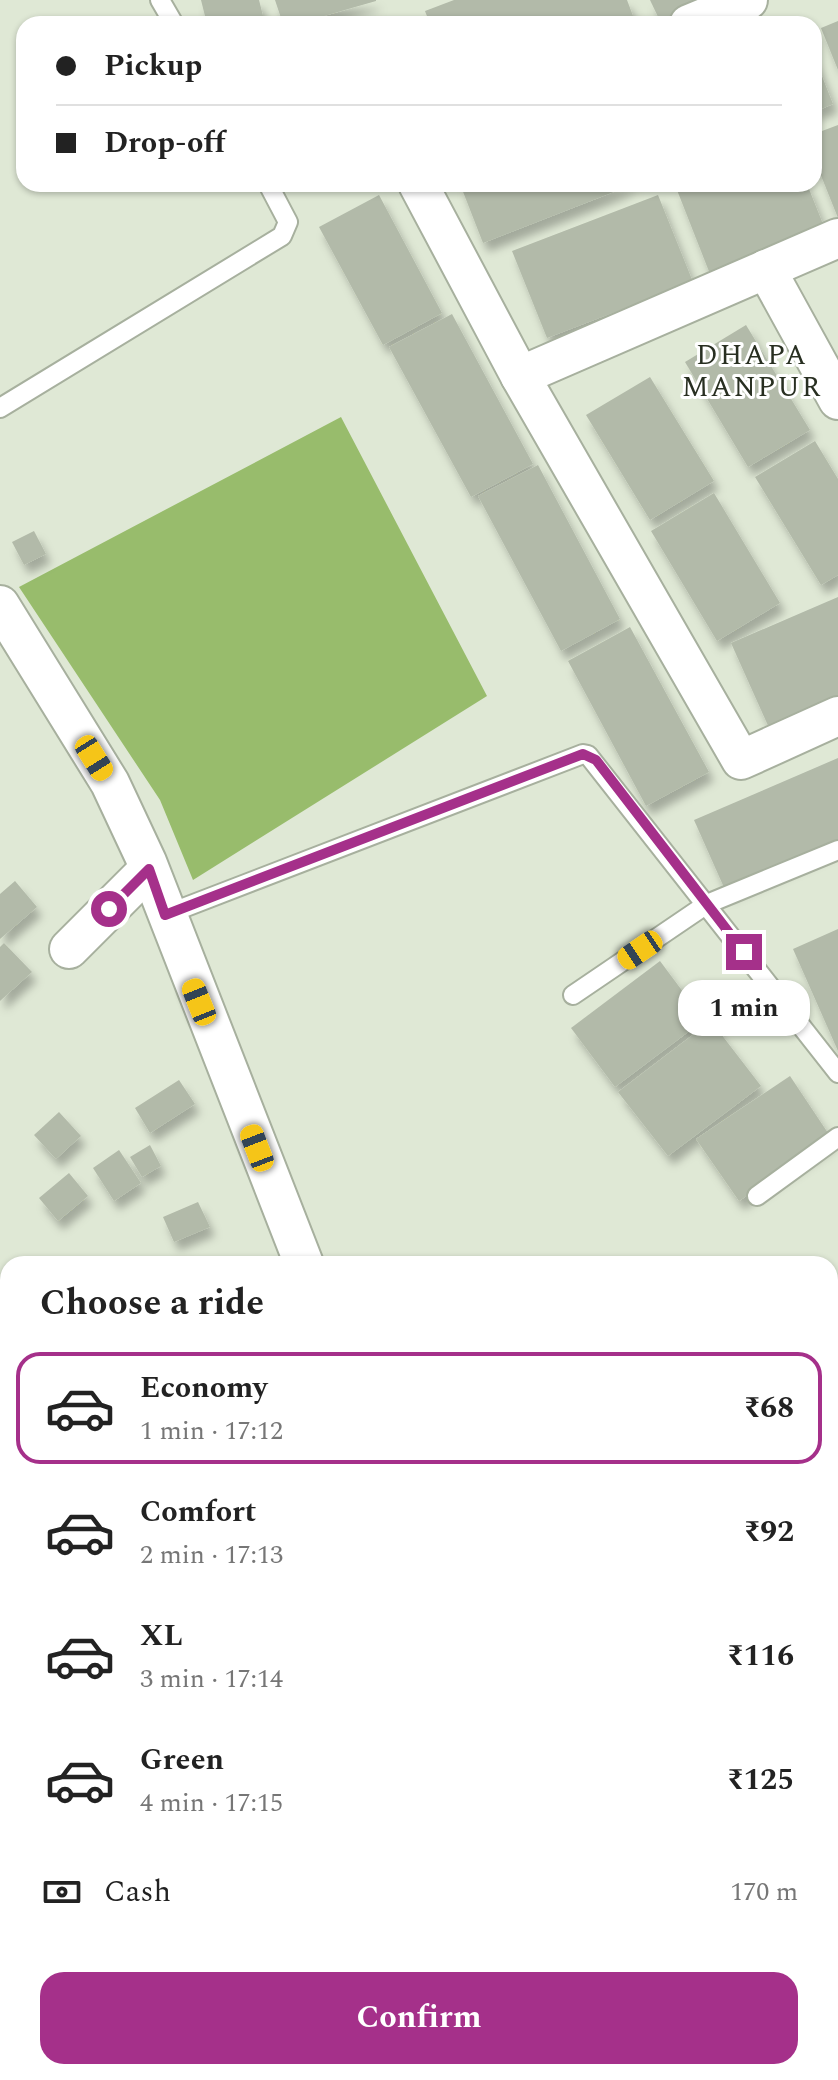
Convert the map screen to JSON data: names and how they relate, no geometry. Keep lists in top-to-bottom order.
{
  "districts": ["DHAPA MANPUR"],
  "page": {
    "banner": ["Pickup", "Drop-off"],
    "bubble": "1 min",
    "heading": "Choose a ride",
    "list": [
      {
        "name": "Economy",
        "note": "1 min · 17:12",
        "value": "₹68"
      },
      {
        "name": "Comfort",
        "note": "2 min · 17:13",
        "value": "₹92"
      },
      {
        "name": "XL",
        "note": "3 min · 17:14",
        "value": "₹116"
      },
      {
        "name": "Green",
        "note": "4 min · 17:15",
        "value": "₹125"
      }
    ],
    "pay": ["Cash", "170 m"],
    "buttons": "Confirm"
  }
}
